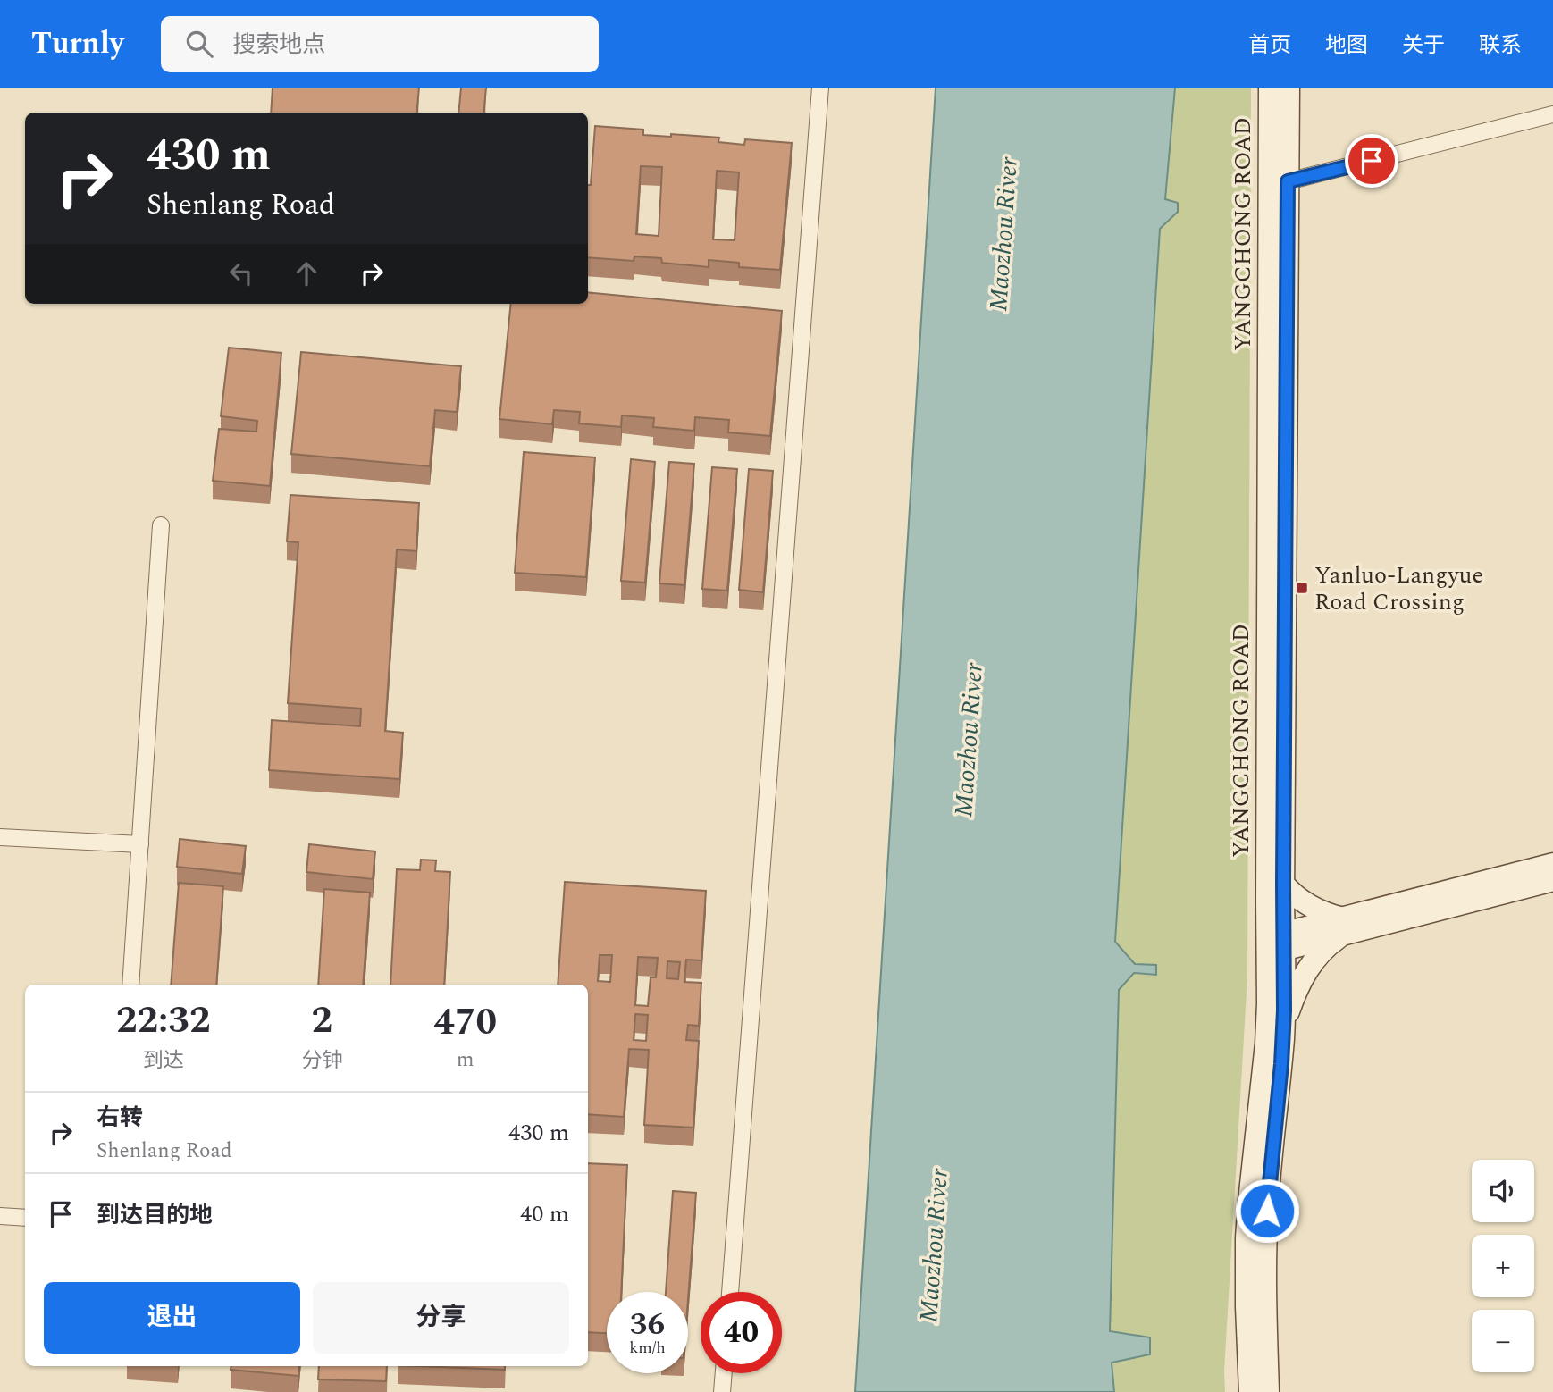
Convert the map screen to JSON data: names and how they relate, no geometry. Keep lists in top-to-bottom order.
{
  "streets": {
    "street": ["YANGCHONG ROAD"]
  },
  "water": ["Maozhou River"],
  "places": {
    "transit": ["Yanluo-Langyue Road Crossing"]
  },
  "page": {
    "header": "Turnly",
    "search": "搜索地点",
    "nav": [
      "首页",
      "地图",
      "关于",
      "联系"
    ],
    "turn": ["430 m", "Shenlang Road"],
    "eta": [
      "22:32",
      "到达",
      "2",
      "分钟",
      "470",
      "m"
    ],
    "list": [
      {
        "name": "右转",
        "note": "Shenlang Road",
        "value": "430 m"
      },
      {
        "name": "到达目的地",
        "value": "40 m"
      }
    ],
    "map_buttons": ["+", "−"],
    "buttons": ["退出", "分享"],
    "speed": "36 km/h",
    "limit": "40"
  }
}
